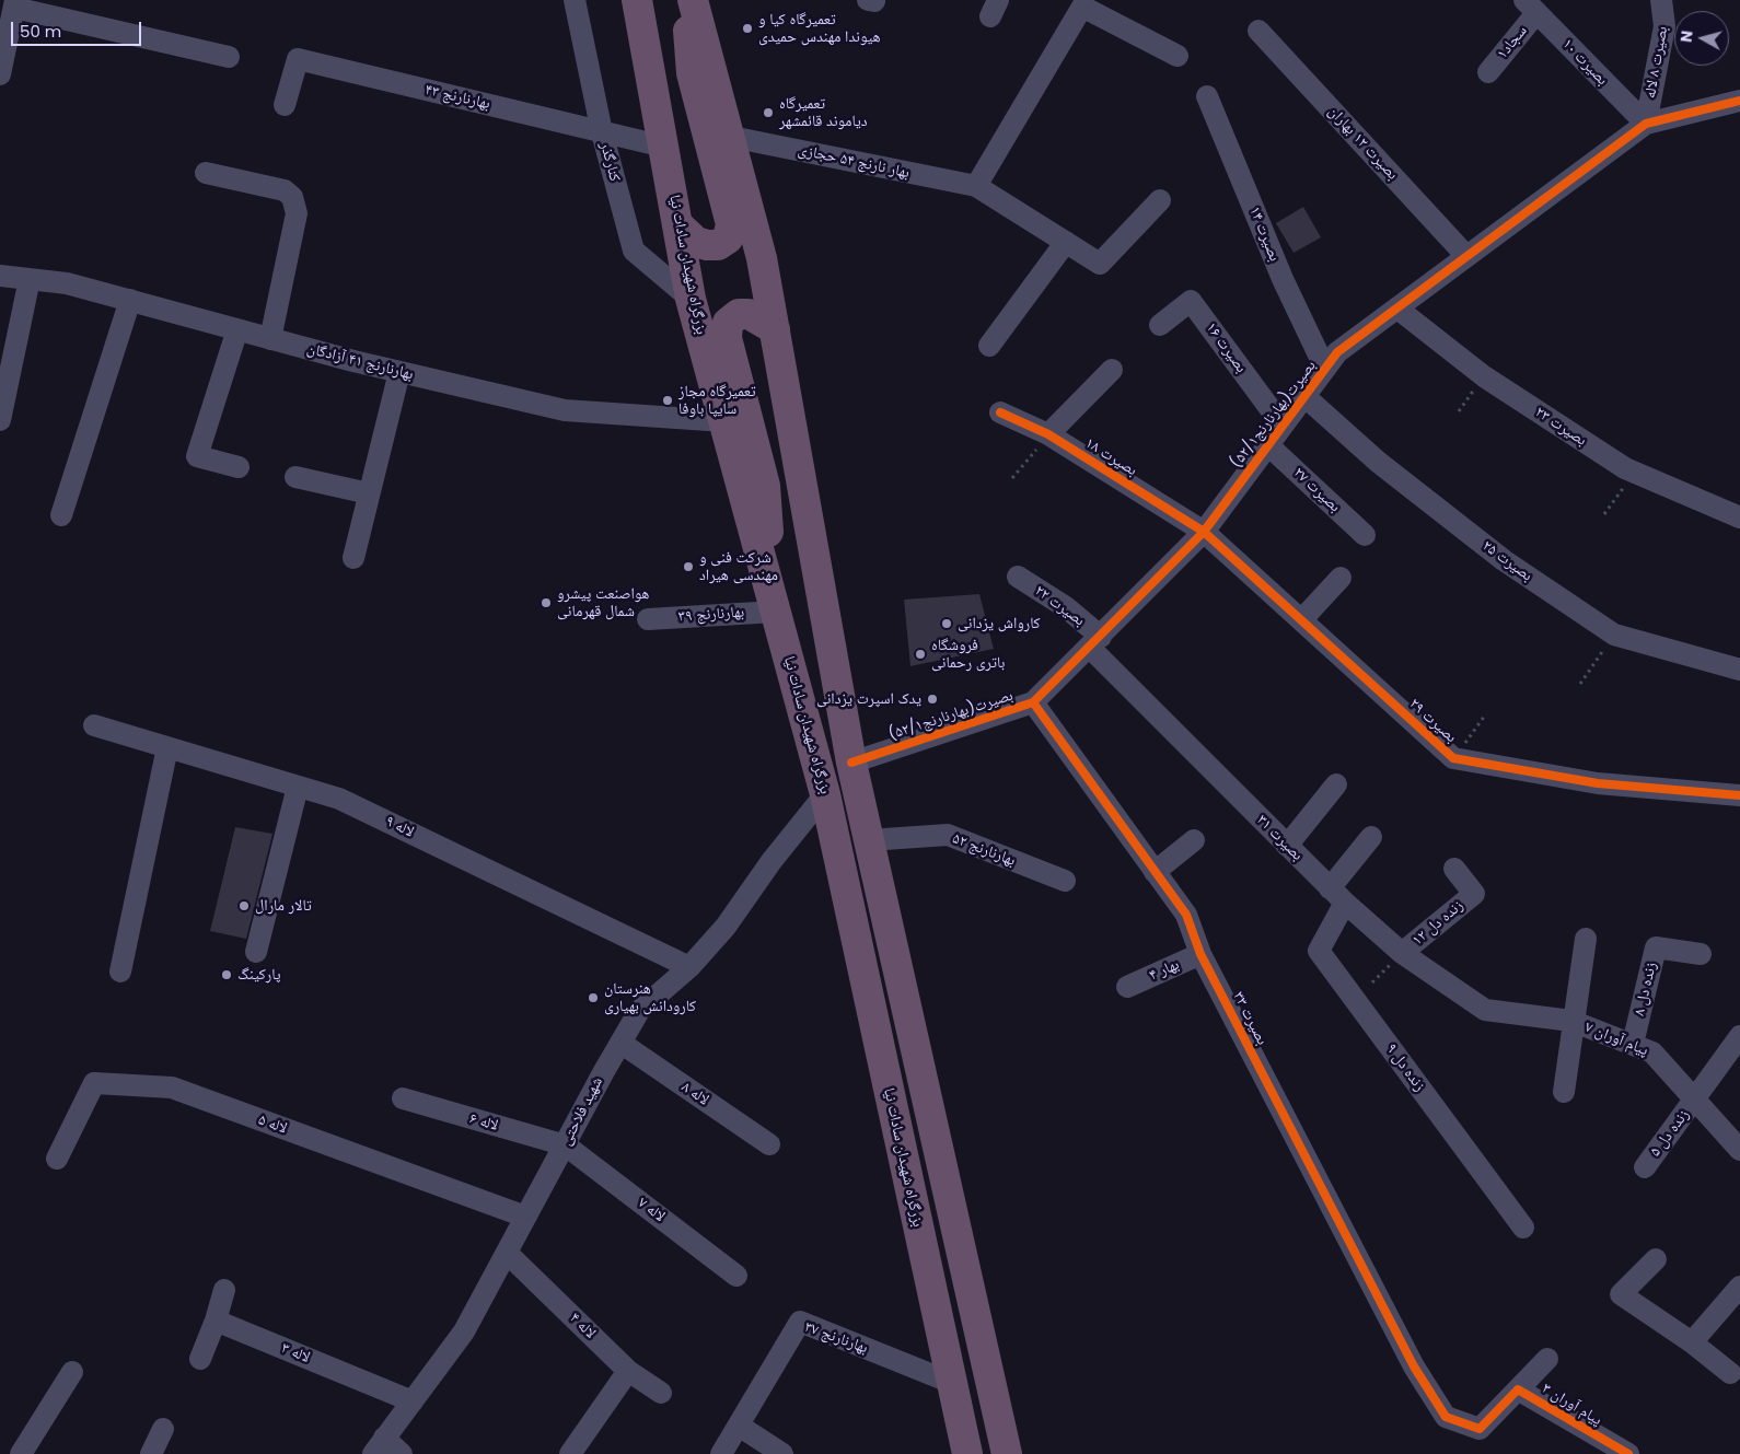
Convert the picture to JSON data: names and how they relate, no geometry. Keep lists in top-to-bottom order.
{
  "streets": {
    "highway": ["بزرگراه شهیدان سادات نیا"],
    "street": [
      "سجاد۱",
      "بصیرت ۱۰",
      "بصیرت ۸ لاله",
      "بهارنارنج ۴۳",
      "بصیرت ۱۲ بهاران",
      "کنارگذر",
      "بهار نارنج ۵۴ حجازی",
      "بصیرت ۱۴",
      "بصیرت ۱۶",
      "بهارنارنج ۴۱ آزادگان",
      "بصیرت(بهارنارنج۵۲/۱)",
      "بصیرت ۲۳",
      "بصیرت ۱۸",
      "بصیرت ۲۷",
      "بصیرت ۲۵",
      "بصیرت ۲۲",
      "بهارنارنج ۳۹",
      "بصیرت ۲۹",
      "لاله ۹",
      "بصیرت ۳۱",
      "بهارنارنج ۵۲",
      "زنده دل ۱۲",
      "بهار ۴",
      "زنده دل ۸",
      "بصیرت ۳۳",
      "پیام آوران ۷",
      "زنده دل ۹",
      "لاله ۸",
      "شهید فلاحتی",
      "لاله ۶",
      "لاله ۵",
      "زنده دل ۵",
      "لاله ۷",
      "لاله ۴",
      "بهارنارنج ۳۷",
      "لاله ۳",
      "پیام آوران ۳"
    ]
  },
  "crossings": [
    ["سجاد۱", "بصیرت ۱۰"],
    ["بصیرت ۱۰", "بصیرت ۸ لاله"],
    ["بصیرت ۱۰", "بصیرت(بهارنارنج۵۲/۱)"],
    ["بصیرت ۸ لاله", "بصیرت(بهارنارنج۵۲/۱)"],
    ["بهارنارنج ۴۳", "کنارگذر"],
    ["بهارنارنج ۴۳", "بزرگراه شهیدان سادات نیا"],
    ["بصیرت ۱۲ بهاران", "بصیرت(بهارنارنج۵۲/۱)"],
    ["کنارگذر", "بزرگراه شهیدان سادات نیا"],
    ["بصیرت ۱۴", "بصیرت(بهارنارنج۵۲/۱)"],
    ["بزرگراه شهیدان سادات نیا", "بهارنارنج ۴۱ آزادگان"],
    ["بزرگراه شهیدان سادات نیا", "بهارنارنج ۳۹"],
    ["بزرگراه شهیدان سادات نیا", "شهید فلاحتی"],
    ["بزرگراه شهیدان سادات نیا", "بهارنارنج ۳۷"],
    ["بصیرت ۱۶", "بصیرت(بهارنارنج۵۲/۱)"],
    ["بصیرت(بهارنارنج۵۲/۱)", "بصیرت ۲۳"],
    ["بصیرت(بهارنارنج۵۲/۱)", "بصیرت ۱۸"],
    ["بصیرت(بهارنارنج۵۲/۱)", "بصیرت ۲۷"],
    ["بصیرت(بهارنارنج۵۲/۱)", "بصیرت ۲۵"],
    ["بصیرت(بهارنارنج۵۲/۱)", "بصیرت ۲۲"],
    ["بصیرت(بهارنارنج۵۲/۱)", "بصیرت ۲۹"],
    ["بصیرت(بهارنارنج۵۲/۱)", "بصیرت ۳۱"],
    ["بصیرت(بهارنارنج۵۲/۱)", "بصیرت ۳۳"],
    ["بصیرت ۱۸", "بصیرت ۲۹"],
    ["بصیرت ۲۲", "بصیرت ۳۱"],
    ["لاله ۹", "شهید فلاحتی"],
    ["بصیرت ۳۱", "زنده دل ۱۲"],
    ["بصیرت ۳۱", "پیام آوران ۷"],
    ["بصیرت ۳۱", "زنده دل ۹"],
    ["بهار ۴", "بصیرت ۳۳"],
    ["زنده دل ۸", "پیام آوران ۷"],
    ["بصیرت ۳۳", "پیام آوران ۳"],
    ["پیام آوران ۷", "زنده دل ۵"],
    ["لاله ۸", "شهید فلاحتی"],
    ["شهید فلاحتی", "لاله ۶"],
    ["شهید فلاحتی", "لاله ۵"],
    ["شهید فلاحتی", "لاله ۷"],
    ["شهید فلاحتی", "لاله ۴"],
    ["شهید فلاحتی", "لاله ۳"],
    ["لاله ۶", "لاله ۷"]
  ],
  "places": [
    "تعمیرگاه کیا و هیوندا مهندس حمیدی",
    "تعمیرگاه دیاموند قائمشهر",
    "تعمیرگاه مجاز سایپا باوفا",
    "شرکت فنی و مهندسی هیراد",
    "هواصنعت پیشرو شمال قهرمانی",
    "کارواش یزدانی",
    "فروشگاه باتری رحمانی",
    "یدک اسپرت یزدانی",
    "تالار مارال",
    "پارکینگ",
    "هنرستان کارودانش بهیاری"
  ],
  "scale_bar": "50 m",
  "north": "left"
}
